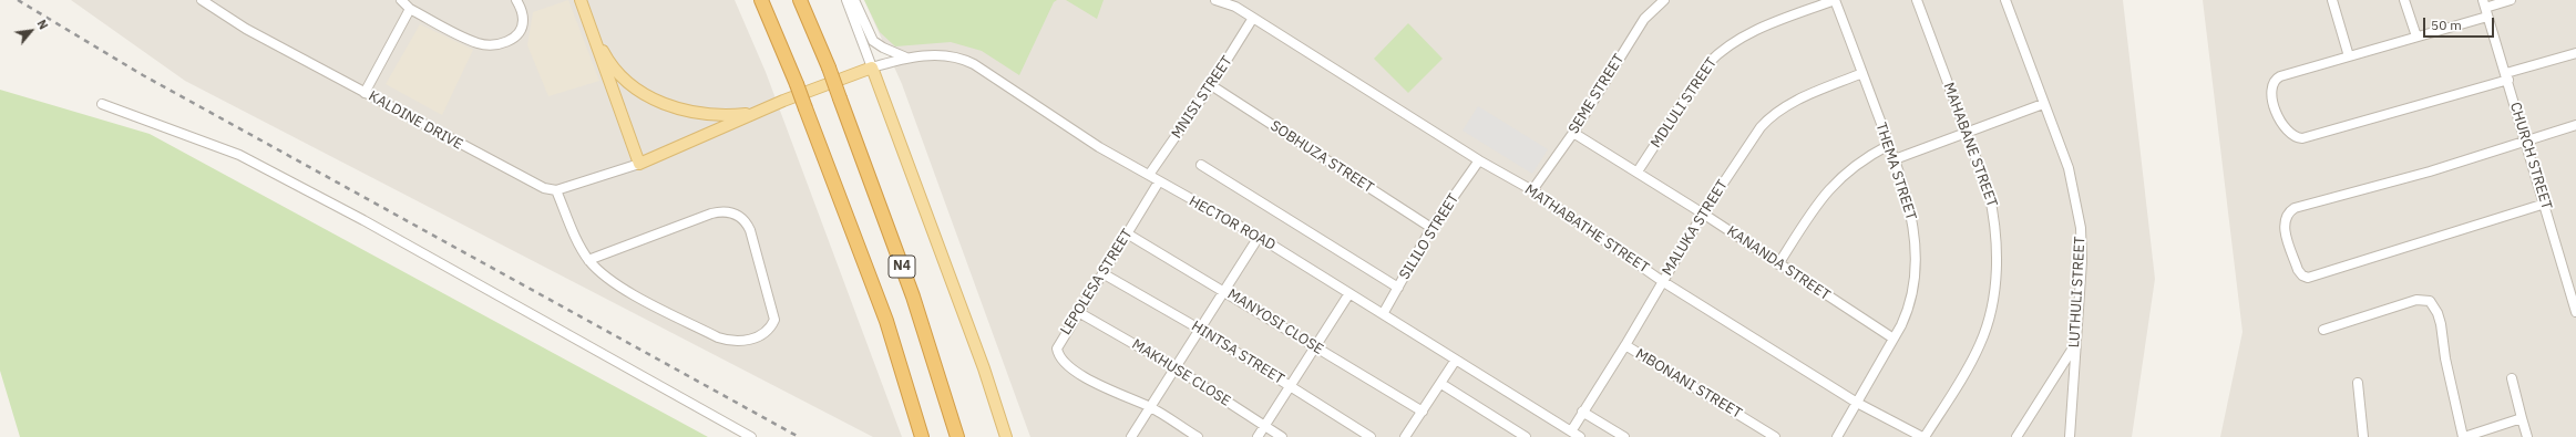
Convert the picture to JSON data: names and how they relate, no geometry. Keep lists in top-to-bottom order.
{
  "streets": {
    "highway": ["N4"],
    "street": [
      "SEME STREET",
      "MNISI STREET",
      "MDLULI STREET",
      "KALDINE DRIVE",
      "MAHABANE STREET",
      "CHURCH STREET",
      "SOBHUZA STREET",
      "THEMA STREET",
      "HECTOR ROAD",
      "MALUKA STREET",
      "MATHABATHE STREET",
      "SILILO STREET",
      "KANANDA STREET",
      "LEPOLESA STREET",
      "LUTHULI STREET",
      "MANYOSI CLOSE",
      "HINTSA STREET",
      "MAKHUSE CLOSE",
      "MBONANI STREET"
    ]
  },
  "crossings": [
    ["SEME STREET", "MATHABATHE STREET"],
    ["SEME STREET", "KANANDA STREET"],
    ["MNISI STREET", "SOBHUZA STREET"],
    ["MNISI STREET", "HECTOR ROAD"],
    ["MNISI STREET", "MATHABATHE STREET"],
    ["MDLULI STREET", "THEMA STREET"],
    ["MDLULI STREET", "KANANDA STREET"],
    ["MAHABANE STREET", "MATHABATHE STREET"],
    ["SOBHUZA STREET", "SILILO STREET"],
    ["THEMA STREET", "MALUKA STREET"],
    ["THEMA STREET", "MATHABATHE STREET"],
    ["THEMA STREET", "KANANDA STREET"],
    ["HECTOR ROAD", "MALUKA STREET"],
    ["HECTOR ROAD", "SILILO STREET"],
    ["HECTOR ROAD", "LEPOLESA STREET"],
    ["MALUKA STREET", "MATHABATHE STREET"],
    ["MALUKA STREET", "KANANDA STREET"],
    ["MALUKA STREET", "MBONANI STREET"],
    ["MATHABATHE STREET", "SILILO STREET"],
    ["LEPOLESA STREET", "MANYOSI CLOSE"],
    ["LEPOLESA STREET", "HINTSA STREET"],
    ["LEPOLESA STREET", "MAKHUSE CLOSE"]
  ],
  "scale_bar": "50 m",
  "north": "top right"
}
